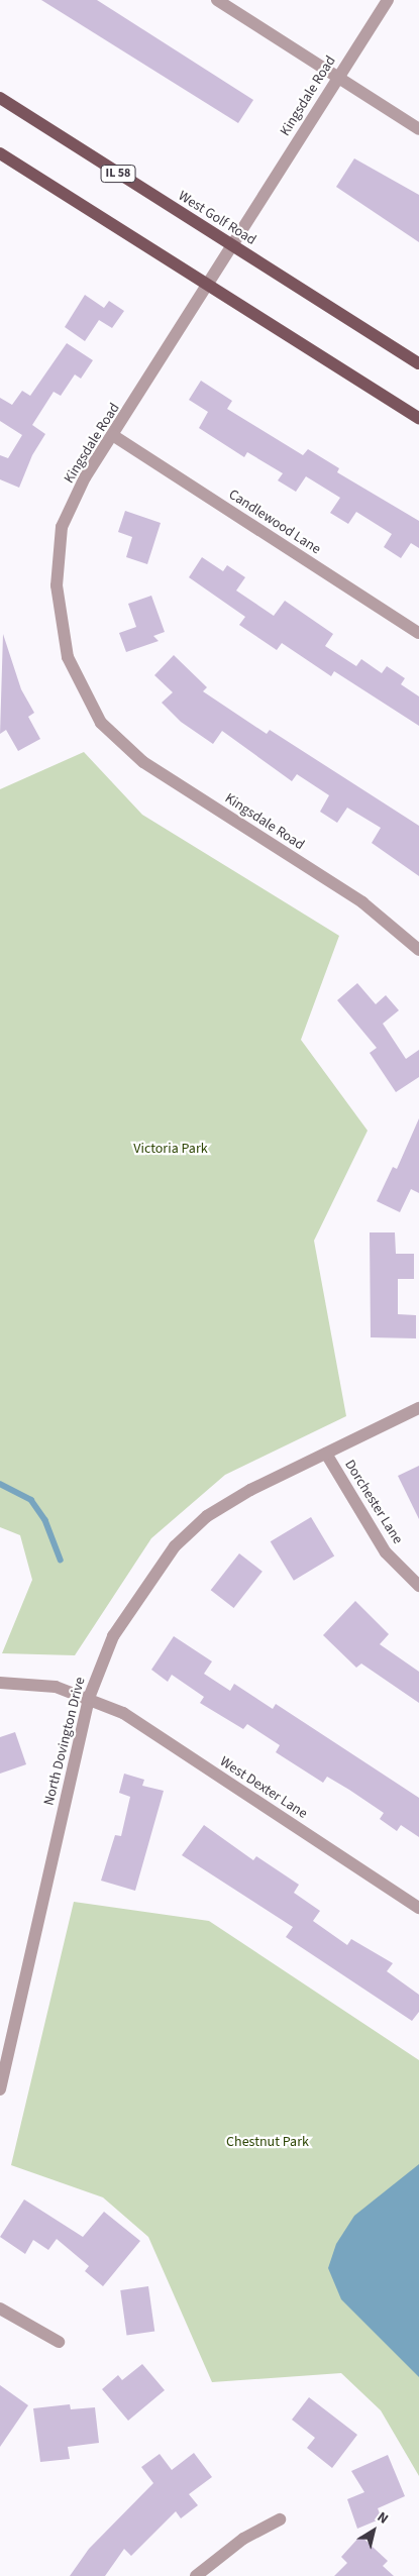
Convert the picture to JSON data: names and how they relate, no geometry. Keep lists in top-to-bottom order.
{
  "streets": {
    "main road": ["IL 58", "West Golf Road"],
    "street": [
      "Kingsdale Road",
      "Candlewood Lane",
      "Dorchester Lane",
      "North Dovington Drive",
      "West Dexter Lane"
    ]
  },
  "crossings": [
    ["Kingsdale Road", "West Golf Road"],
    ["Kingsdale Road", "Candlewood Lane"],
    ["Dorchester Lane", "North Dovington Drive"],
    ["North Dovington Drive", "West Dexter Lane"]
  ],
  "parks": ["Victoria Park", "Chestnut Park"],
  "north": "top right"
}
